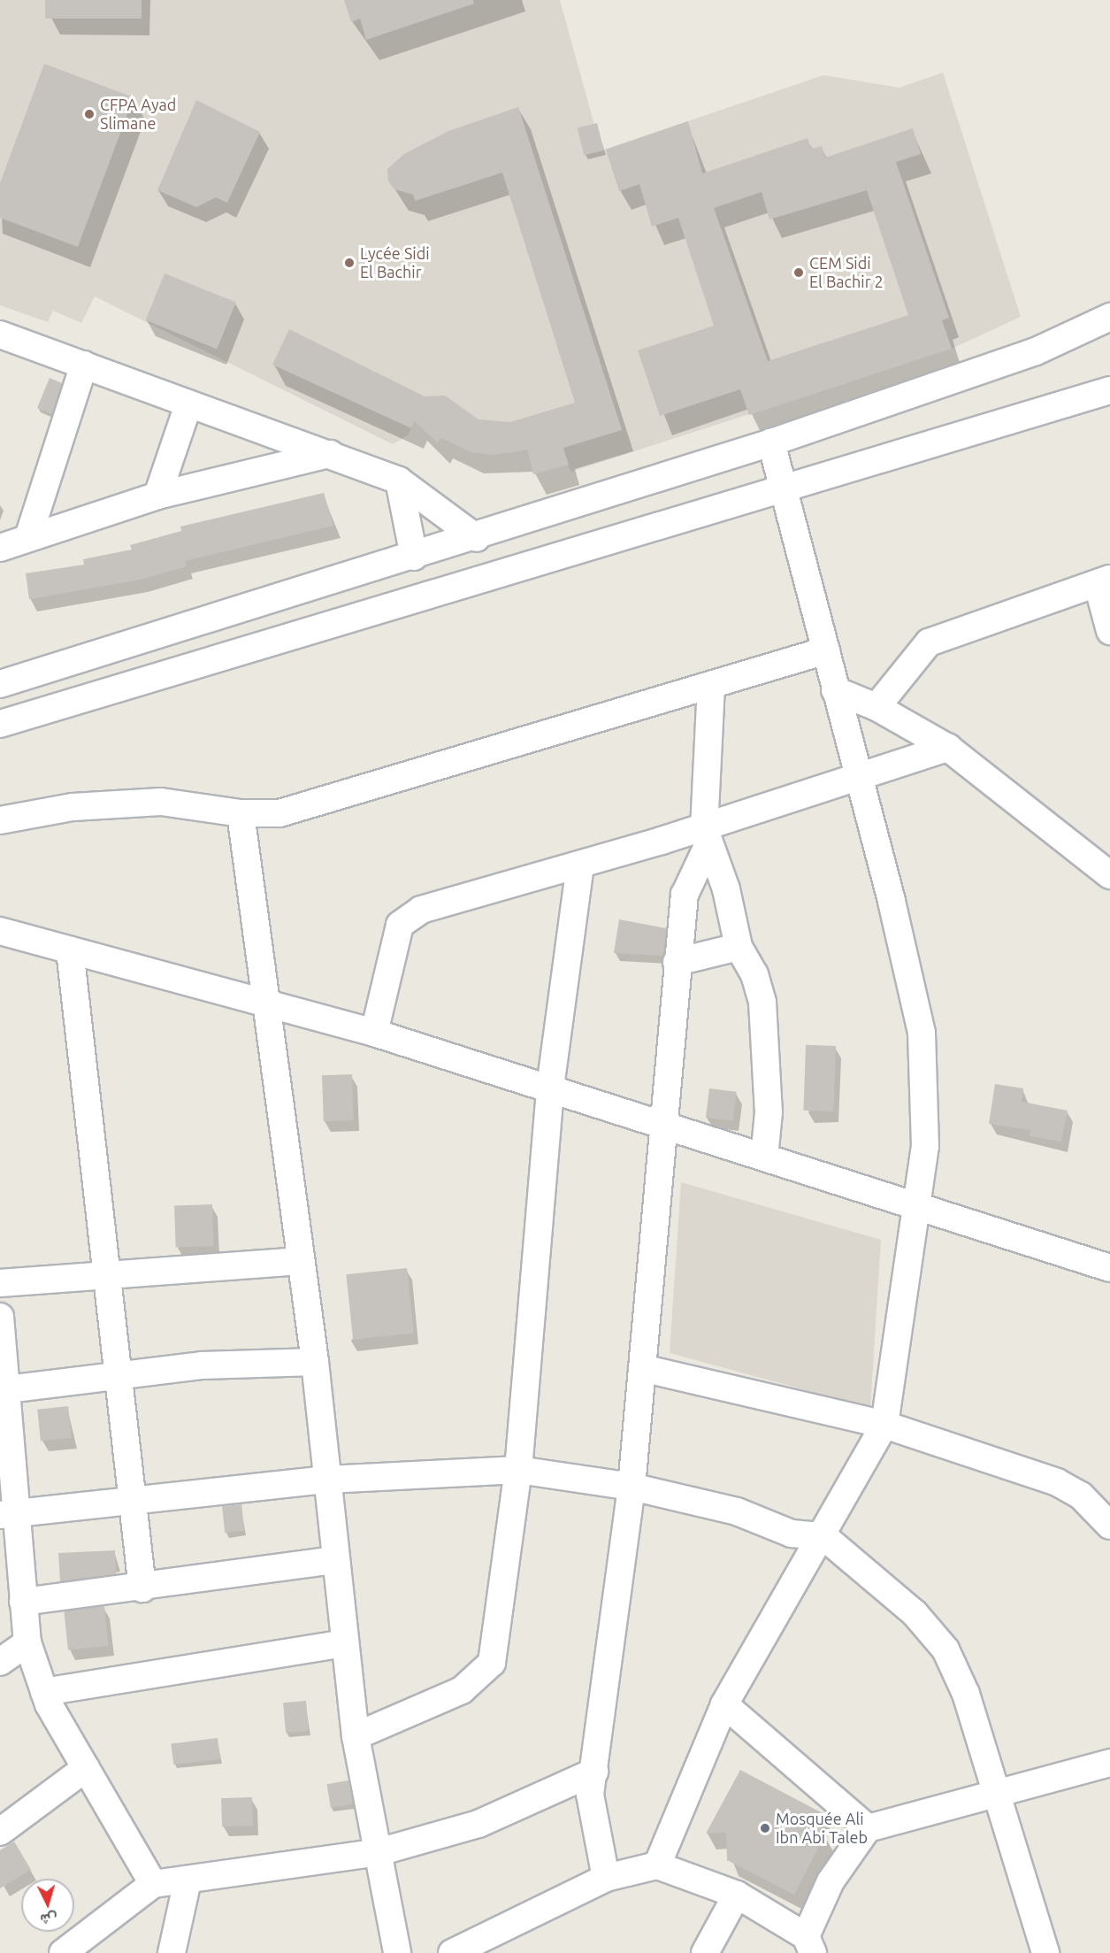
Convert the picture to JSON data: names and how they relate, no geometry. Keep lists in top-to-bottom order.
{
  "places": [
    "CFPA Ayad Slimane",
    "Lycée Sidi El Bachir",
    "CEM Sidi El Bachir 2",
    "Mosquée Ali Ibn Abi Taleb"
  ],
  "north": "bottom"
}
